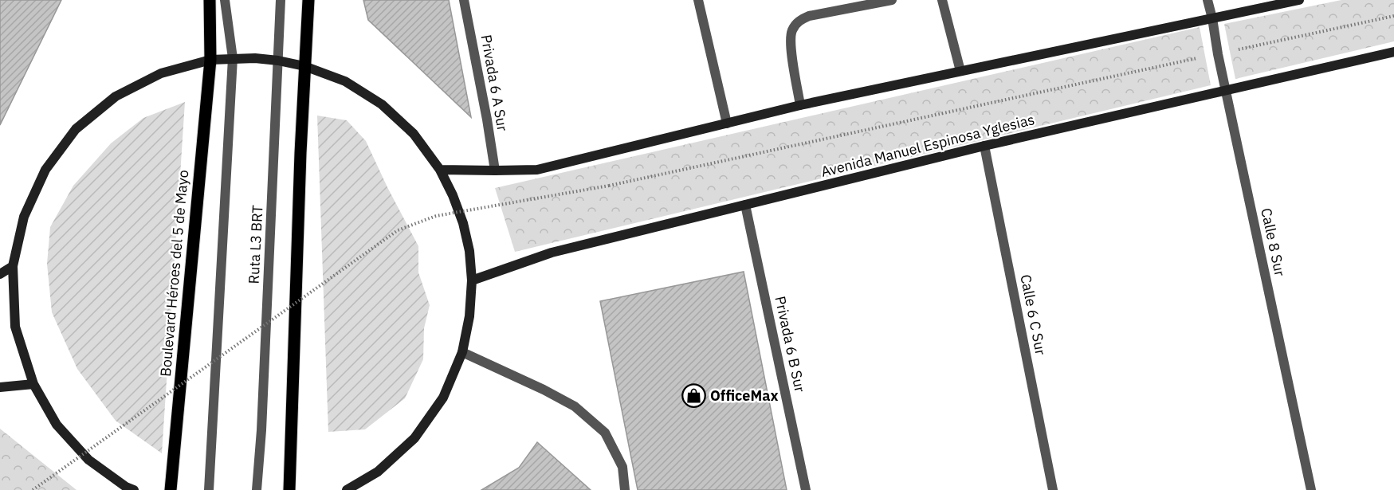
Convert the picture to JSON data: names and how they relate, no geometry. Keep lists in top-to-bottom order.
{
  "streets": {
    "main road": ["Avenida Manuel Espinosa Yglesias", "Boulevard Héroes del 5 de Mayo"],
    "street": [
      "Privada 6 A Sur",
      "Calle 8 Sur",
      "Ruta L3 BRT",
      "Calle 6 C Sur",
      "Privada 6 B Sur"
    ]
  },
  "crossings": [
    ["Avenida Manuel Espinosa Yglesias", "Calle 8 Sur"],
    ["Avenida Manuel Espinosa Yglesias", "Calle 6 C Sur"],
    ["Avenida Manuel Espinosa Yglesias", "Privada 6 B Sur"]
  ],
  "places": {
    "shop": ["OfficeMax"]
  }
}
